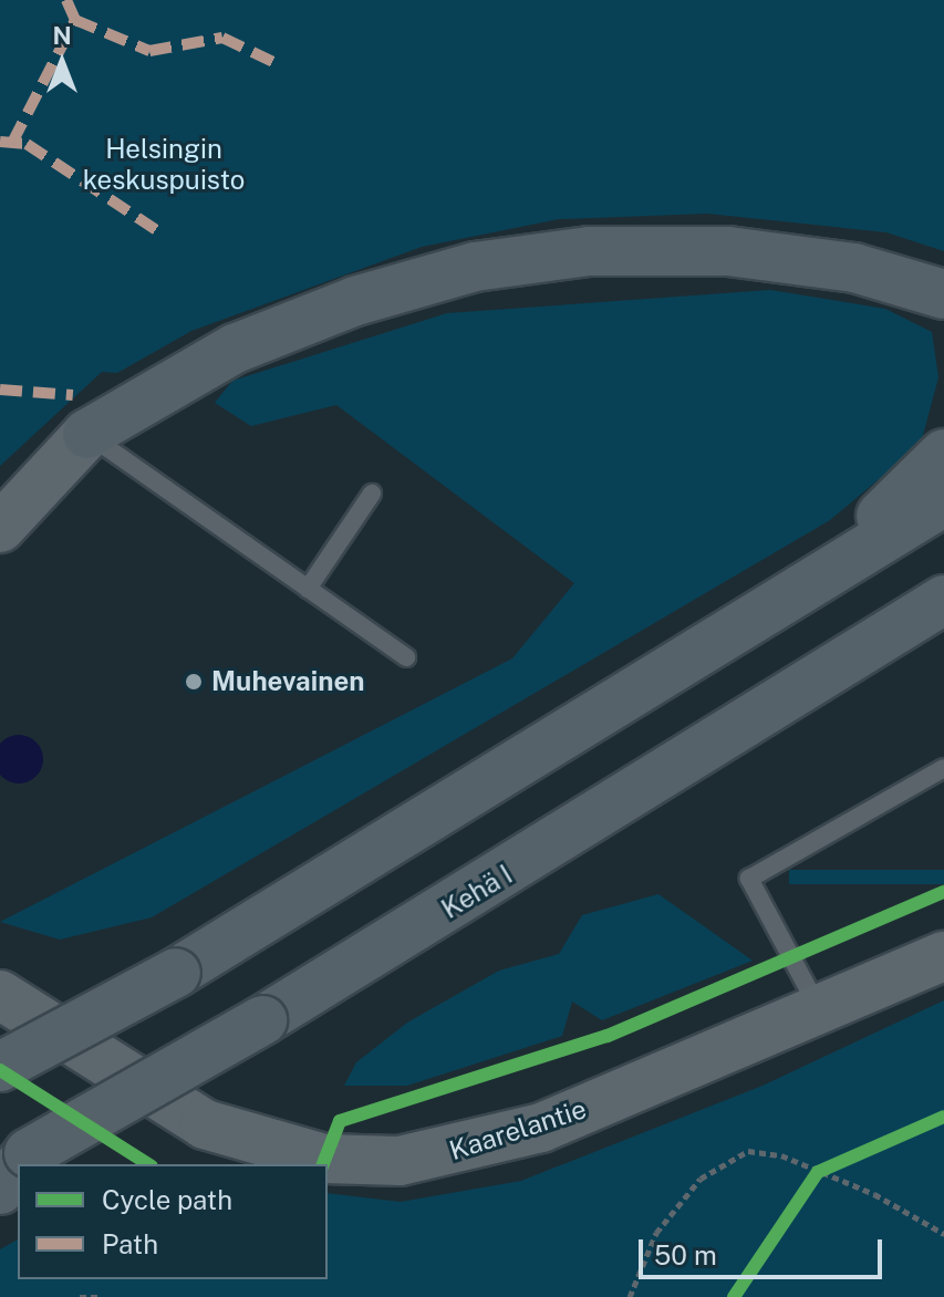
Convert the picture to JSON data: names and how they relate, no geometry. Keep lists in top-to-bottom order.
{
  "streets": {
    "highway": ["Kehä I"],
    "main road": ["Kaarelantie"]
  },
  "parks": ["Helsingin keskuspuisto"],
  "places": ["Muhevainen"],
  "legend": ["Cycle path", "Path"],
  "scale_bar": "50 m",
  "north": "top"
}
